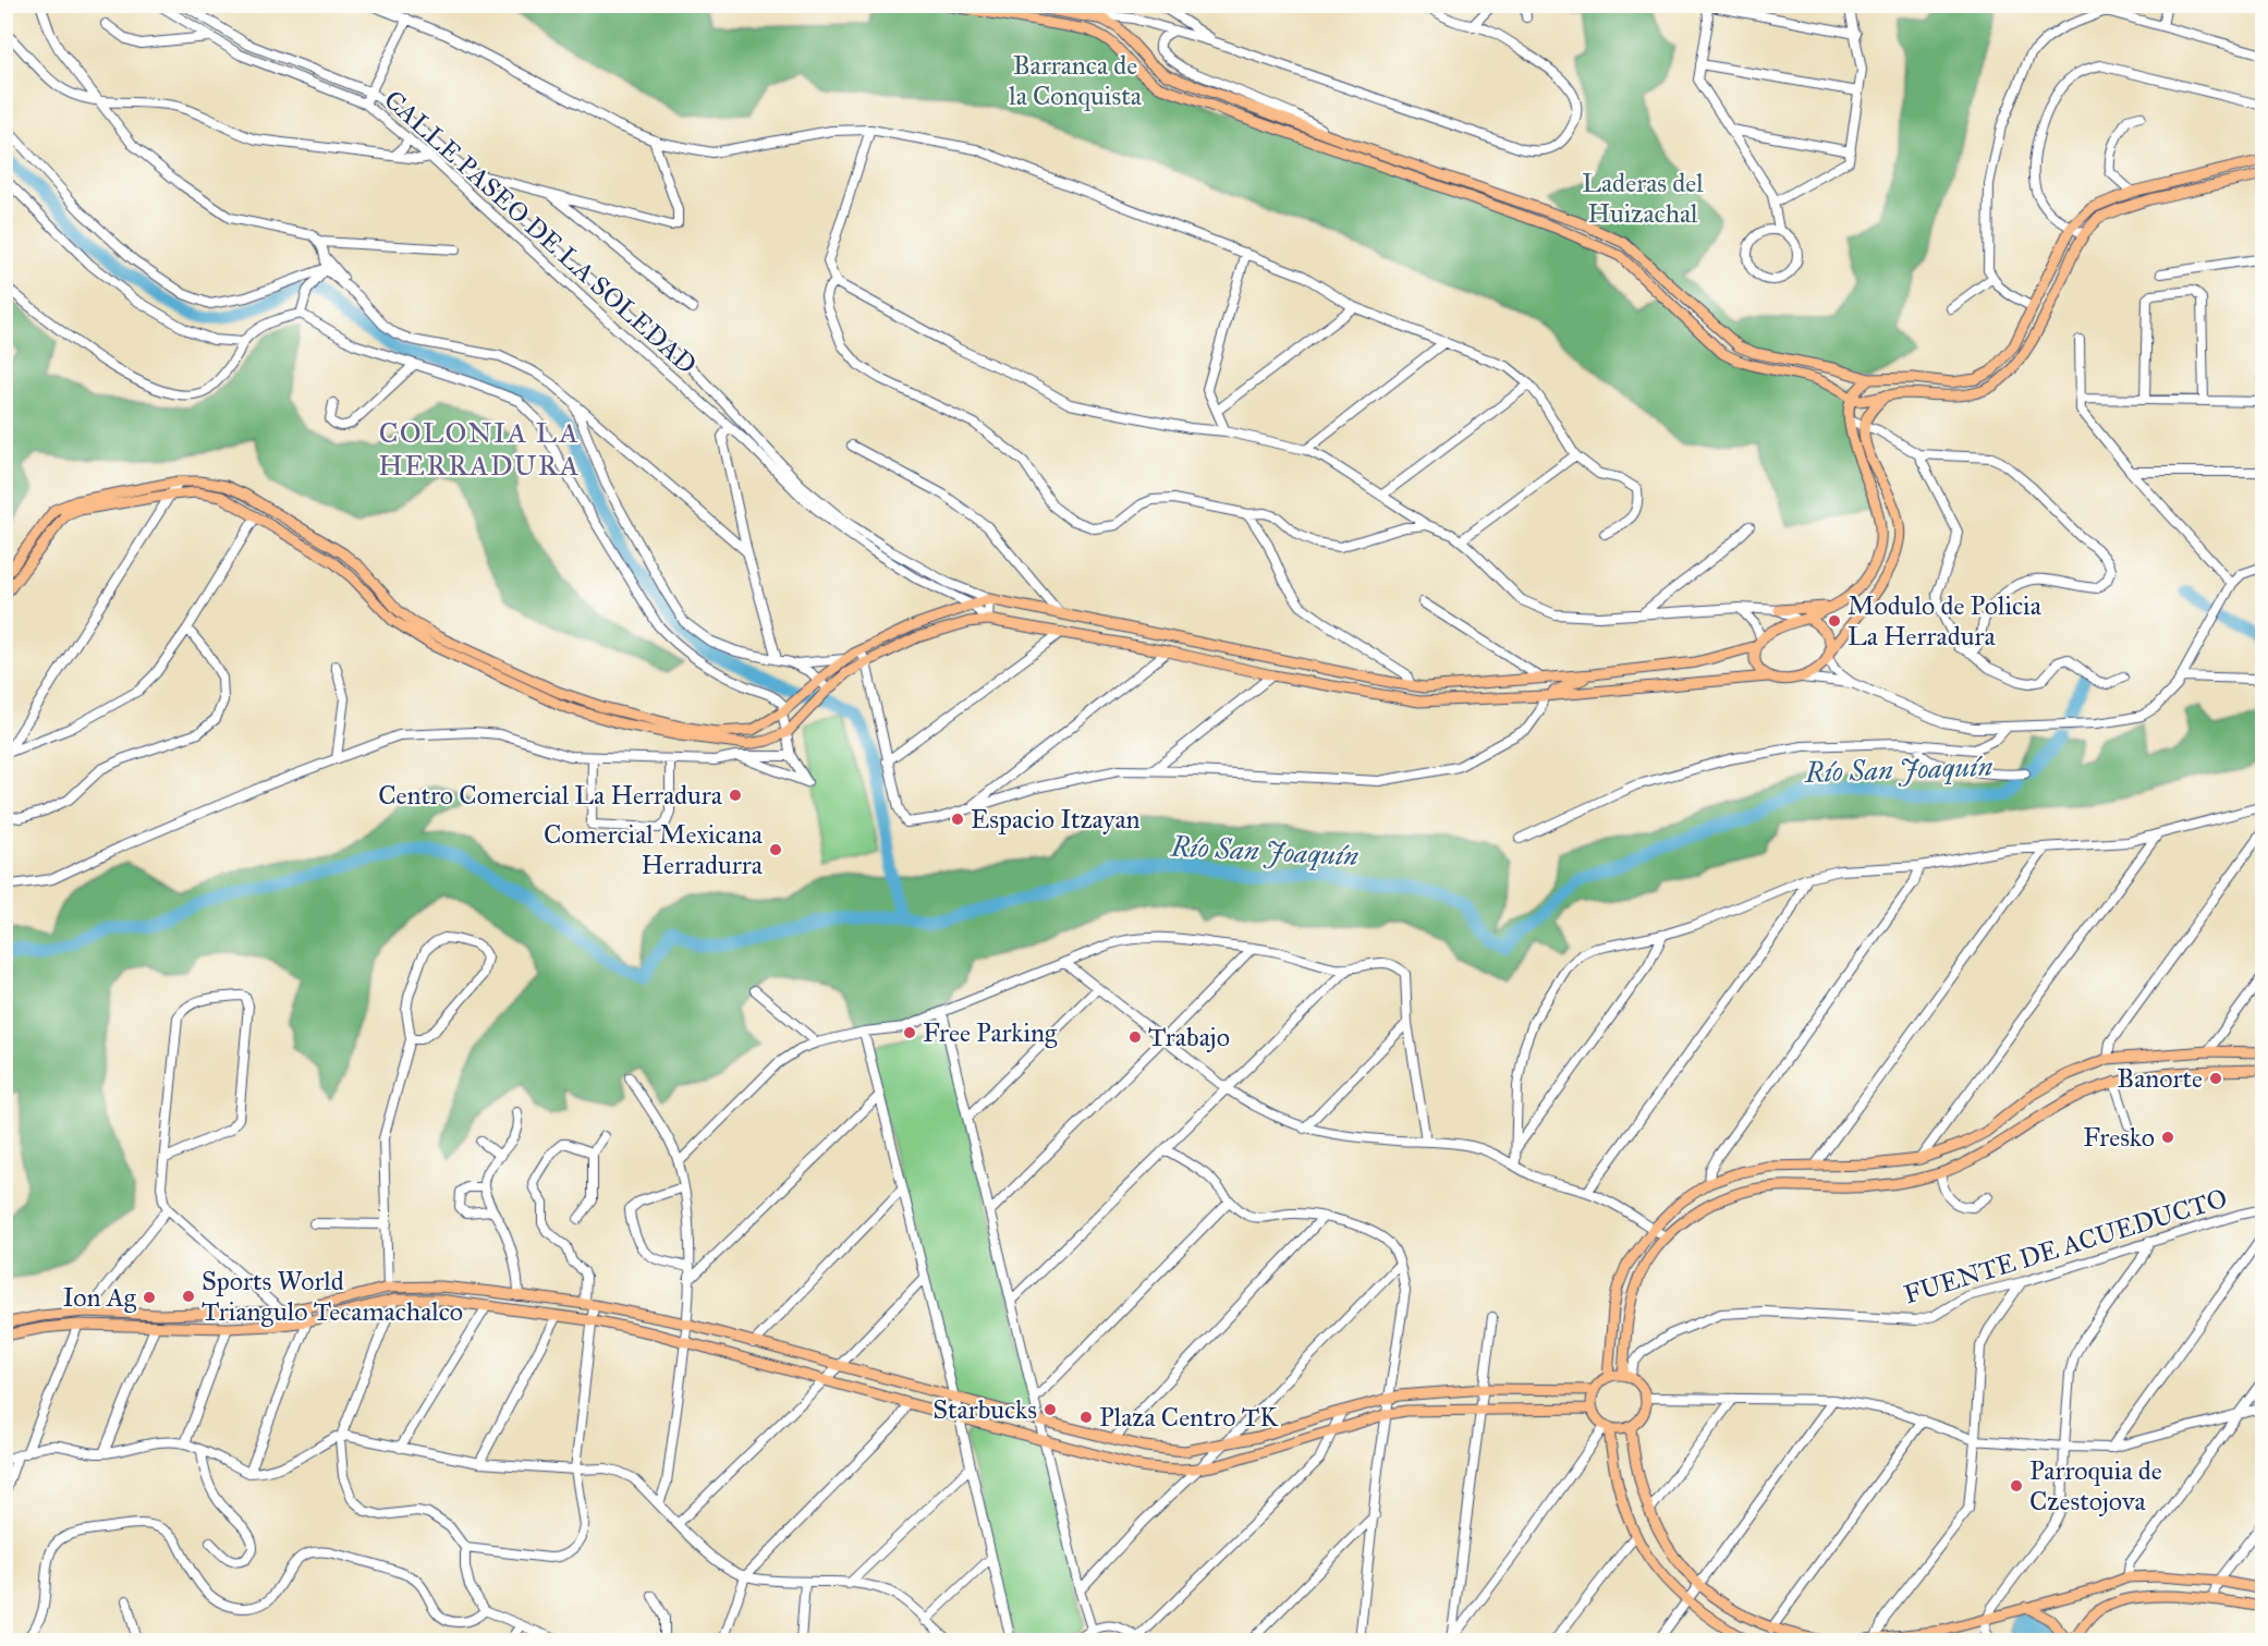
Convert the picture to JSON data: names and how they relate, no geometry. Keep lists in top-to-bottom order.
{
  "streets": {
    "street": ["CALLE PASEO DE LA SOLEDAD", "FUENTE DE ACUEDUCTO"]
  },
  "districts": ["COLONIA LA HERRADURA"],
  "water": ["Río San Joaquín"],
  "parks": ["Barranca de la Conquista", "Laderas del Huizachal"],
  "places": [
    "Modulo de Policia La Herradura",
    "Centro Comercial La Herradura",
    "Espacio Itzayan",
    "Comercial Mexicana Herradurra",
    "Free Parking",
    "Trabajo",
    "Banorte",
    "Fresko",
    "Sports World Triangulo Tecamachalco",
    "Ion Ag",
    "Starbucks",
    "Plaza Centro TK",
    "Parroquia de Czestojova"
  ]
}
